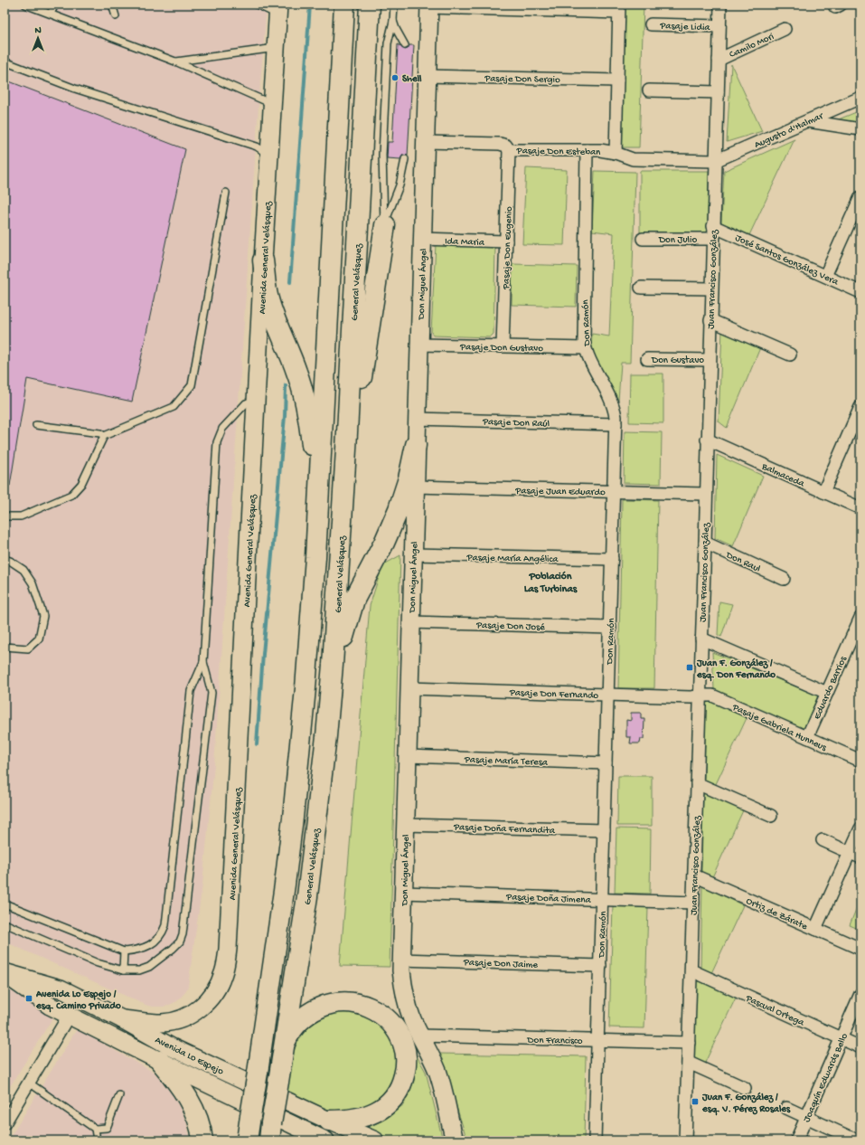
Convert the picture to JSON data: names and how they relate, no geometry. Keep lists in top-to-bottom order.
{
  "streets": {
    "highway": ["General Velásquez"],
    "main road": ["Avenida General Velásquez", "Don Miguel Ángel", "Avenida Lo Espejo"],
    "street": [
      "Pasaje Lidia",
      "Camilo Mori",
      "Pasaje Don Sergio",
      "Augusto d'Halmar",
      "Pasaje Don Esteban",
      "Don Julio",
      "Ida Maria",
      "Pasaje Don Eugenio",
      "José Santos González Vera",
      "Juan Francisco González",
      "Don Ramón",
      "Pasaje Don Gustavo",
      "Don Gustavo",
      "Pasaje Don Raúl",
      "Balmaceda",
      "Pasaje Juan Eduardo",
      "Pasaje María Angélica",
      "Don Raul",
      "Pasaje Don José",
      "Eduardo Barrios",
      "Pasaje Don Fernando",
      "Pasaje Gabriela Hunneus",
      "Pasaje María Teresa",
      "Pasaje Doña Fernandita",
      "Pasaje Doña Jimena",
      "Ortiz de Zárate",
      "Pasaje Don Jaime",
      "Pascual Ortega",
      "Don Francisco",
      "Joaquín Edwards Bello"
    ]
  },
  "crossings": [
    ["Pasaje Lidia", "Juan Francisco González"],
    ["Camilo Mori", "Juan Francisco González"],
    ["Pasaje Don Sergio", "Don Miguel Ángel"],
    ["Augusto d'Halmar", "Pasaje Don Esteban"],
    ["Augusto d'Halmar", "Juan Francisco González"],
    ["Pasaje Don Esteban", "Pasaje Don Eugenio"],
    ["Pasaje Don Esteban", "Juan Francisco González"],
    ["Pasaje Don Esteban", "Don Miguel Ángel"],
    ["Pasaje Don Esteban", "Don Ramón"],
    ["Don Julio", "Juan Francisco González"],
    ["Ida Maria", "Pasaje Don Eugenio"],
    ["Ida Maria", "Don Miguel Ángel"],
    ["Pasaje Don Eugenio", "Pasaje Don Gustavo"],
    ["Avenida General Velásquez", "Avenida Lo Espejo"],
    ["José Santos González Vera", "Juan Francisco González"],
    ["Juan Francisco González", "Don Gustavo"],
    ["Juan Francisco González", "Balmaceda"],
    ["Juan Francisco González", "Pasaje Juan Eduardo"],
    ["Juan Francisco González", "Don Raul"],
    ["Juan Francisco González", "Pasaje Don Fernando"],
    ["Juan Francisco González", "Pasaje Gabriela Hunneus"],
    ["Juan Francisco González", "Pasaje Doña Jimena"],
    ["Juan Francisco González", "Ortiz de Zárate"],
    ["Juan Francisco González", "Pascual Ortega"],
    ["Juan Francisco González", "Don Francisco"],
    ["Don Miguel Ángel", "Pasaje Don Gustavo"],
    ["Don Miguel Ángel", "Pasaje Don Raúl"],
    ["Don Miguel Ángel", "Pasaje Juan Eduardo"],
    ["Don Miguel Ángel", "Pasaje María Angélica"],
    ["Don Miguel Ángel", "Pasaje Don José"],
    ["Don Miguel Ángel", "Pasaje Don Fernando"],
    ["Don Miguel Ángel", "Pasaje María Teresa"],
    ["Don Miguel Ángel", "Pasaje Doña Fernandita"],
    ["Don Miguel Ángel", "Pasaje Doña Jimena"],
    ["Don Miguel Ángel", "Pasaje Don Jaime"],
    ["Don Miguel Ángel", "Don Francisco"],
    ["Don Ramón", "Pasaje Don Gustavo"],
    ["Don Ramón", "Pasaje Don Raúl"],
    ["Don Ramón", "Pasaje Juan Eduardo"],
    ["Don Ramón", "Pasaje María Angélica"],
    ["Don Ramón", "Pasaje Don José"],
    ["Don Ramón", "Pasaje Don Fernando"],
    ["Don Ramón", "Pasaje María Teresa"],
    ["Don Ramón", "Pasaje Doña Fernandita"],
    ["Don Ramón", "Pasaje Doña Jimena"],
    ["Don Ramón", "Pasaje Don Jaime"],
    ["Don Ramón", "Don Francisco"],
    ["Eduardo Barrios", "Pasaje Gabriela Hunneus"],
    ["Pasaje Don Fernando", "Pasaje Gabriela Hunneus"],
    ["Pascual Ortega", "Joaquín Edwards Bello"]
  ],
  "districts": ["Población Las Turbinas"],
  "places": {
    "other": ["Shell"],
    "transit": ["Juan F. González / esq. Don Fernando", "Avenida Lo Espejo / esq. Camino Privado", "Juan F. González / esq. V. Pérez Rosales"]
  },
  "north": "top"
}
